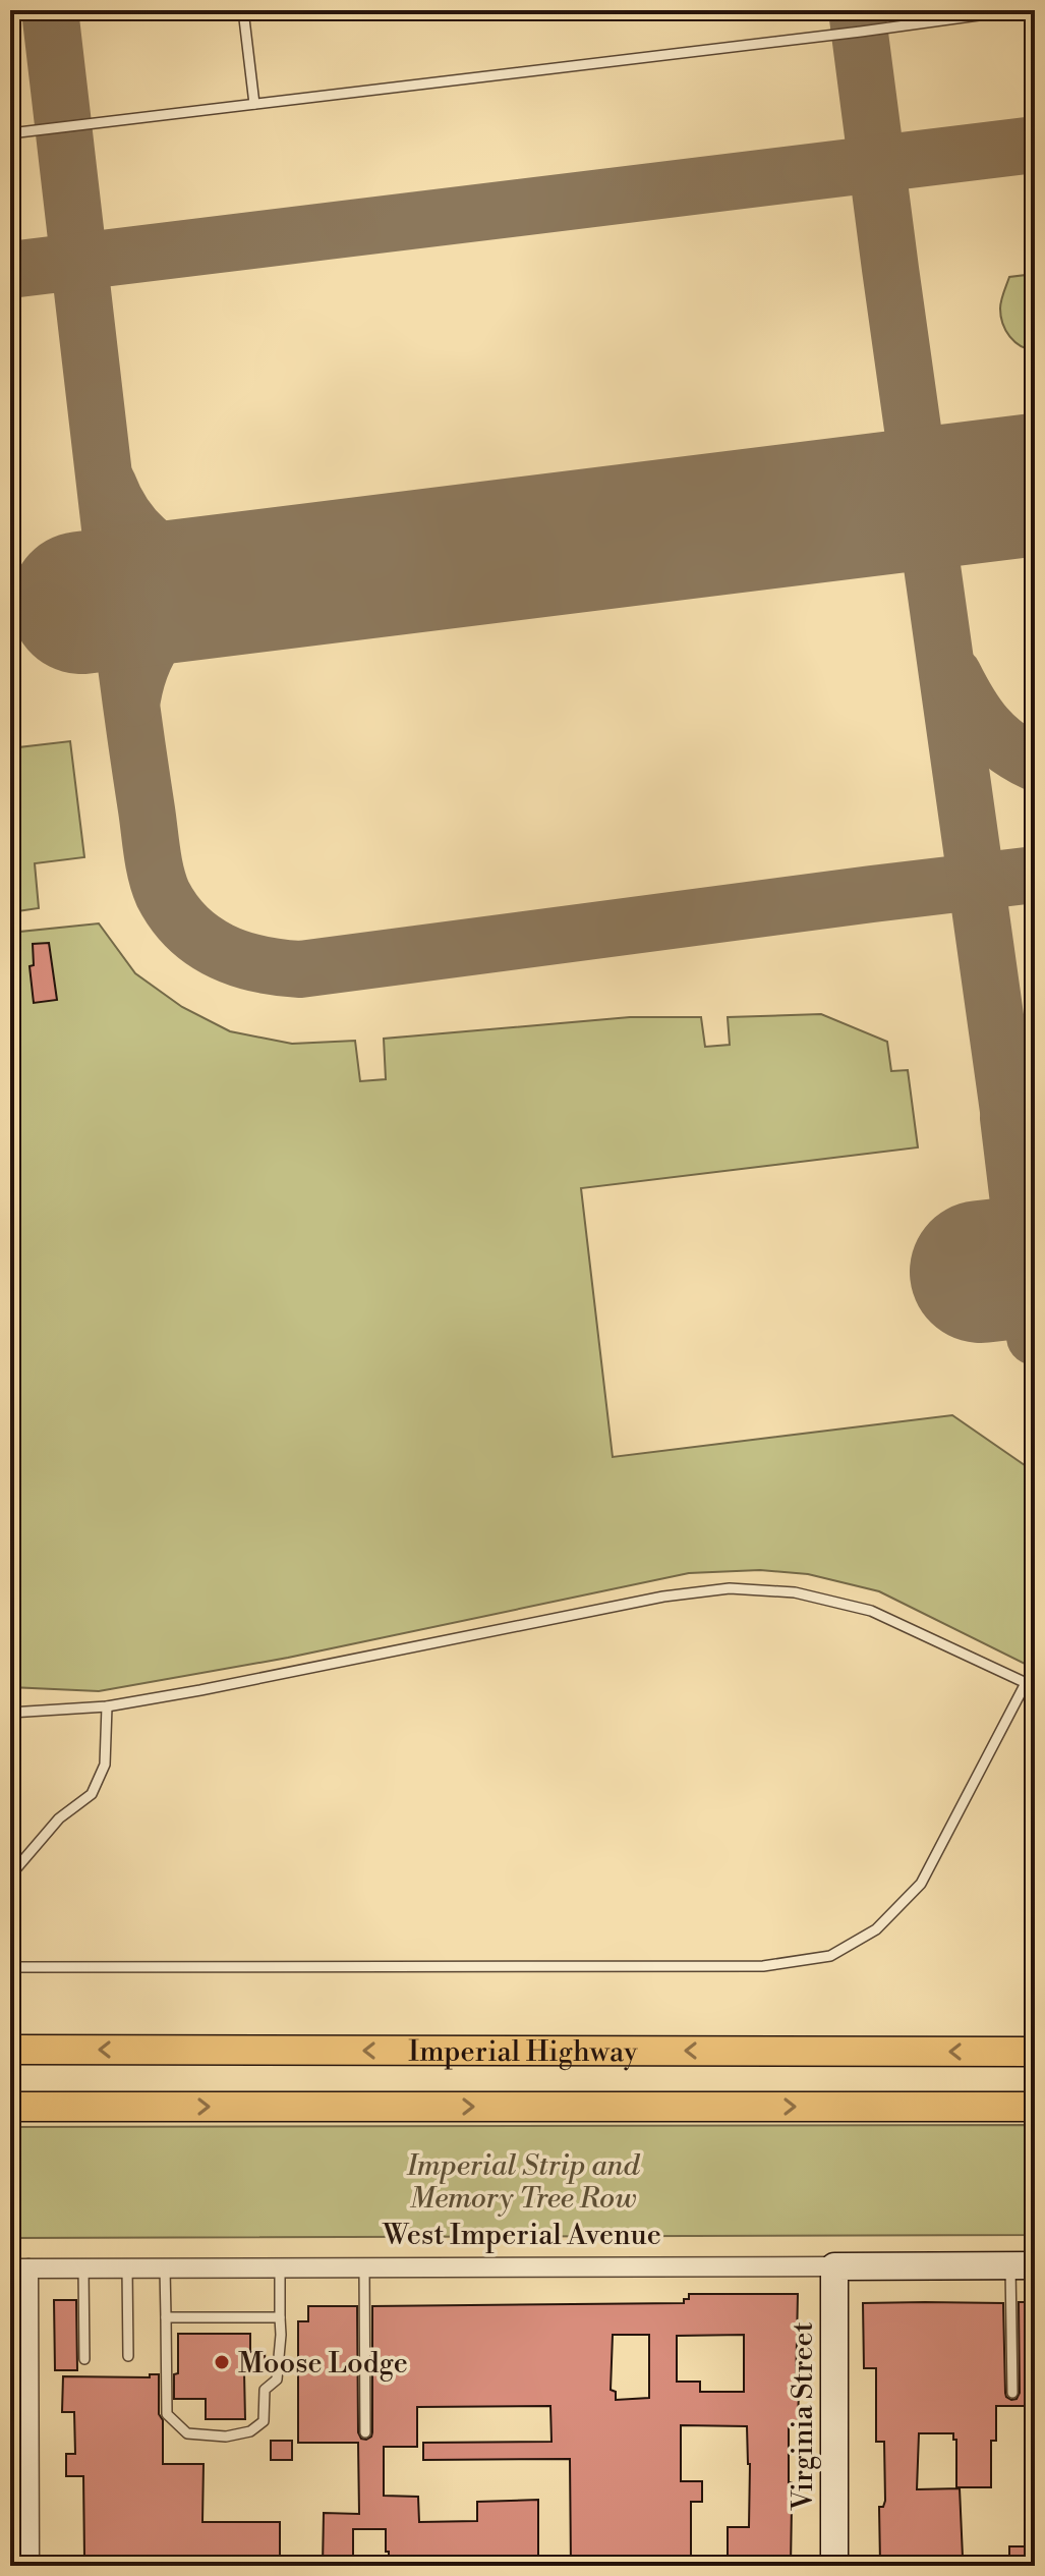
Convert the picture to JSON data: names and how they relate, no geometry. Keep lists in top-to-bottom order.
{
  "streets": {
    "main road": ["Imperial Highway"],
    "street": ["West Imperial Avenue", "Virginia Street"]
  },
  "crossings": [
    ["West Imperial Avenue", "Virginia Street"]
  ],
  "parks": ["Imperial Strip and Memory Tree Row"],
  "places": ["Moose Lodge"]
}
